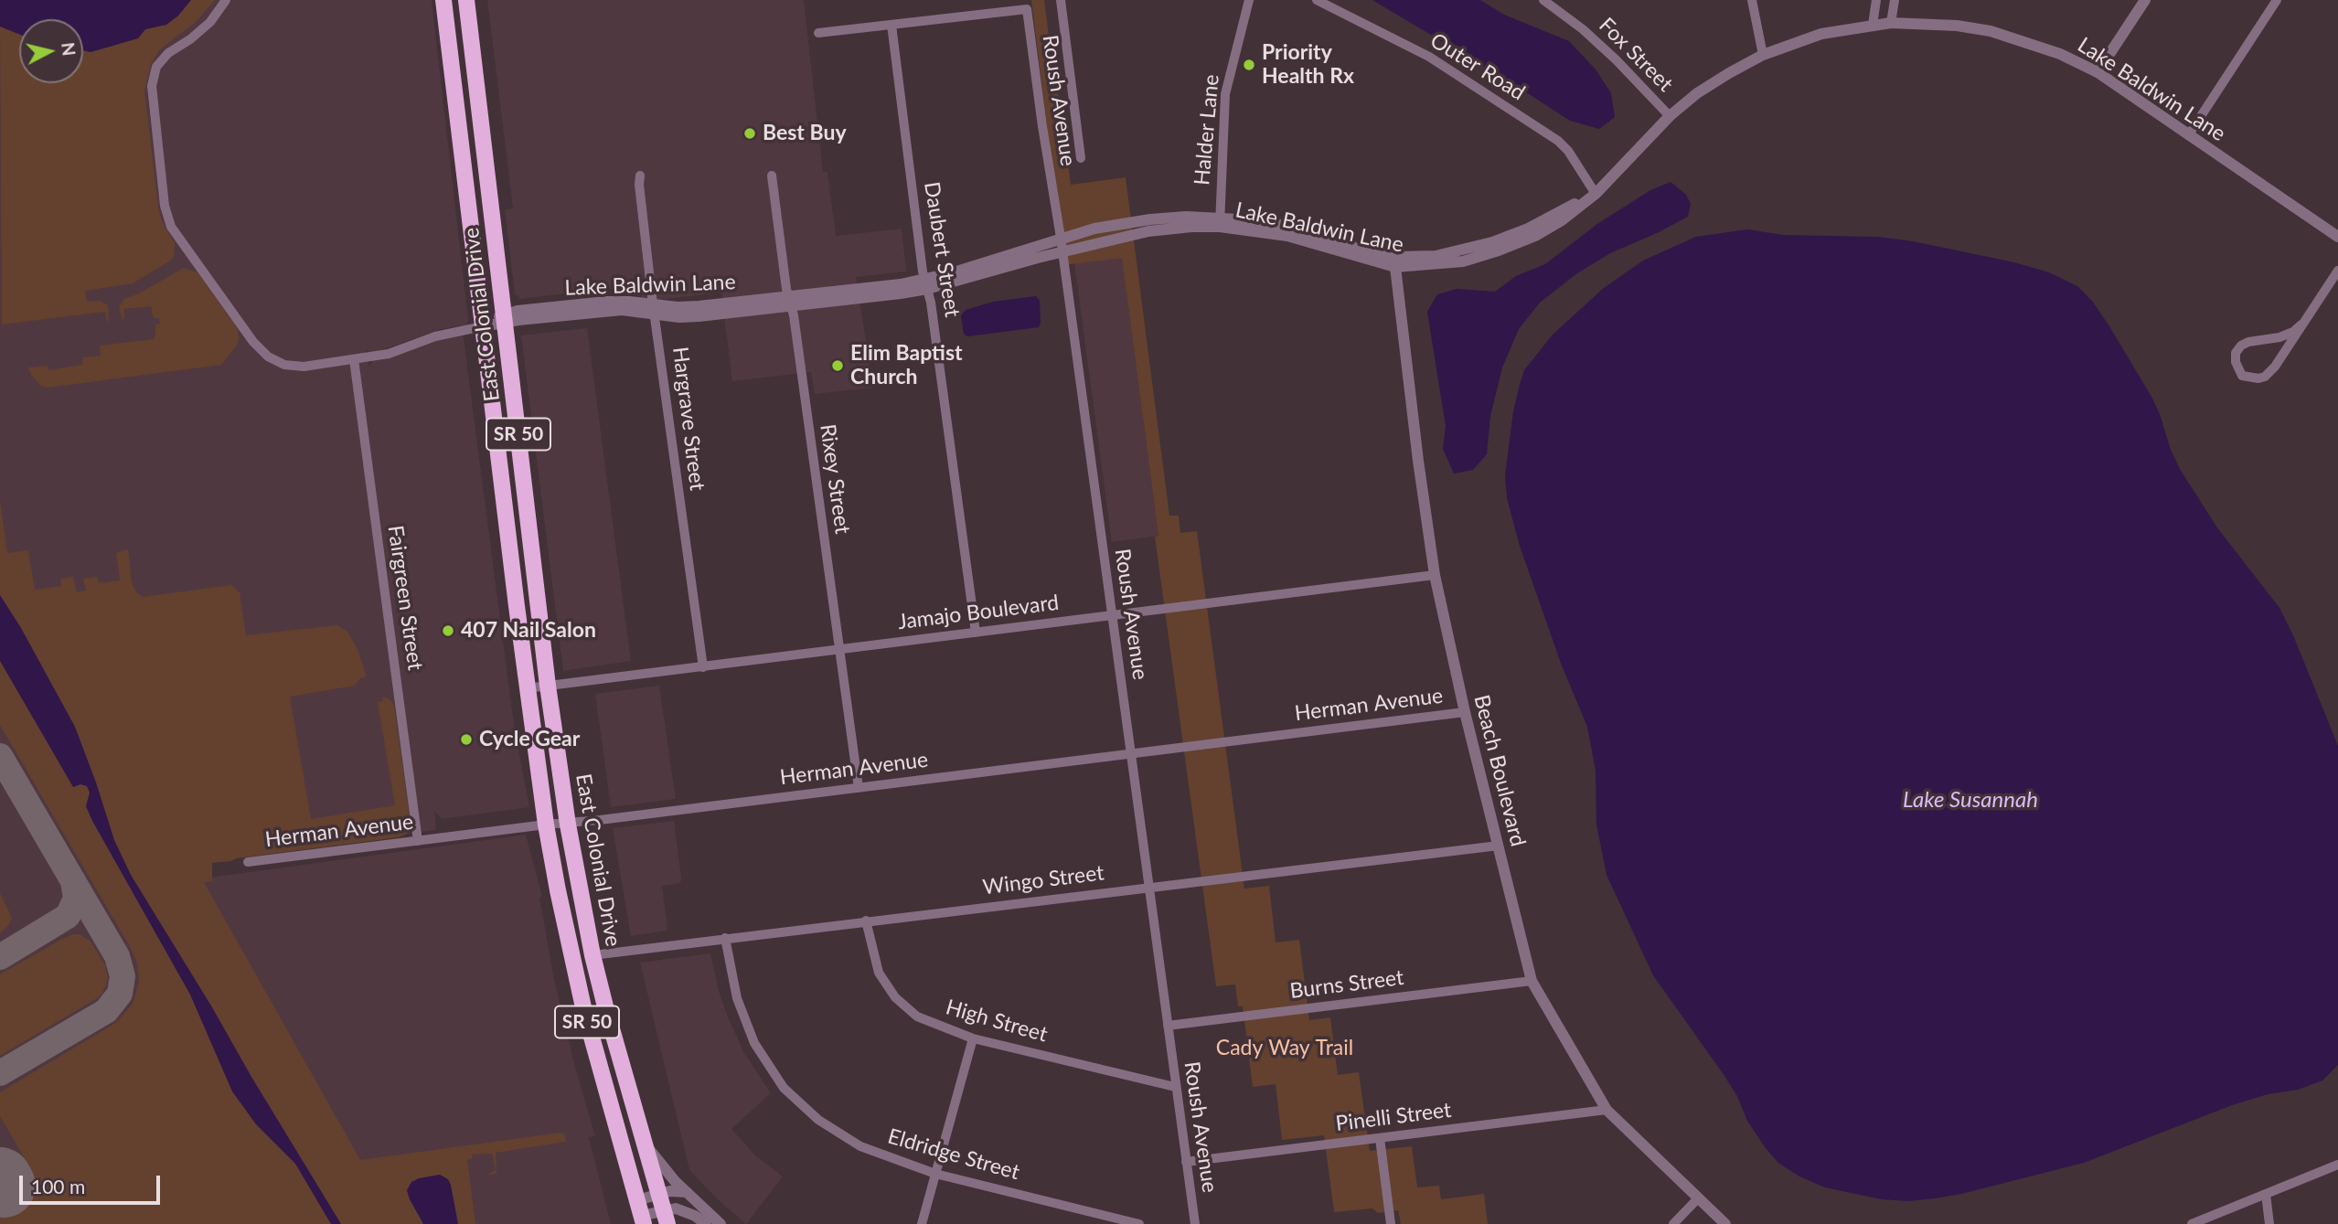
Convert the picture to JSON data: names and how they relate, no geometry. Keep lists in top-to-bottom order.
{
  "streets": {
    "highway": ["East Colonial Drive", "SR 50"],
    "street": [
      "Fox Street",
      "Outer Road",
      "Lake Baldwin Lane",
      "Roush Avenue",
      "Halder Lane",
      "Daubert Street",
      "Hargrave Street",
      "Rixey Street",
      "Fairgreen Street",
      "Jamajo Boulevard",
      "Herman Avenue",
      "Beach Boulevard",
      "Wingo Street",
      "Burns Street",
      "High Street",
      "Pinelli Street",
      "Eldridge Street"
    ]
  },
  "crossings": [
    ["Fox Street", "Lake Baldwin Lane"],
    ["Outer Road", "Lake Baldwin Lane"],
    ["Lake Baldwin Lane", "Roush Avenue"],
    ["Lake Baldwin Lane", "Halder Lane"],
    ["Lake Baldwin Lane", "Daubert Street"],
    ["Lake Baldwin Lane", "East Colonial Drive"],
    ["Lake Baldwin Lane", "Hargrave Street"],
    ["Lake Baldwin Lane", "Rixey Street"],
    ["Lake Baldwin Lane", "Beach Boulevard"],
    ["Roush Avenue", "Daubert Street"],
    ["Roush Avenue", "Jamajo Boulevard"],
    ["Roush Avenue", "Herman Avenue"],
    ["Roush Avenue", "Wingo Street"],
    ["Roush Avenue", "Burns Street"],
    ["Roush Avenue", "High Street"],
    ["Roush Avenue", "Pinelli Street"],
    ["Daubert Street", "Jamajo Boulevard"],
    ["East Colonial Drive", "Jamajo Boulevard"],
    ["East Colonial Drive", "Herman Avenue"],
    ["East Colonial Drive", "Wingo Street"],
    ["Hargrave Street", "Jamajo Boulevard"],
    ["Rixey Street", "Jamajo Boulevard"],
    ["Rixey Street", "Herman Avenue"],
    ["Fairgreen Street", "Herman Avenue"],
    ["Jamajo Boulevard", "Beach Boulevard"],
    ["Herman Avenue", "Beach Boulevard"],
    ["Beach Boulevard", "Wingo Street"],
    ["Beach Boulevard", "Burns Street"],
    ["Beach Boulevard", "Pinelli Street"],
    ["Wingo Street", "High Street"],
    ["Wingo Street", "Eldridge Street"]
  ],
  "water": ["Lake Susannah"],
  "parks": ["Cady Way Trail"],
  "places": [
    "Priority Health Rx",
    "Best Buy",
    "Elim Baptist Church",
    "407 Nail Salon",
    "Cycle Gear"
  ],
  "scale_bar": "100 m",
  "north": "right"
}
